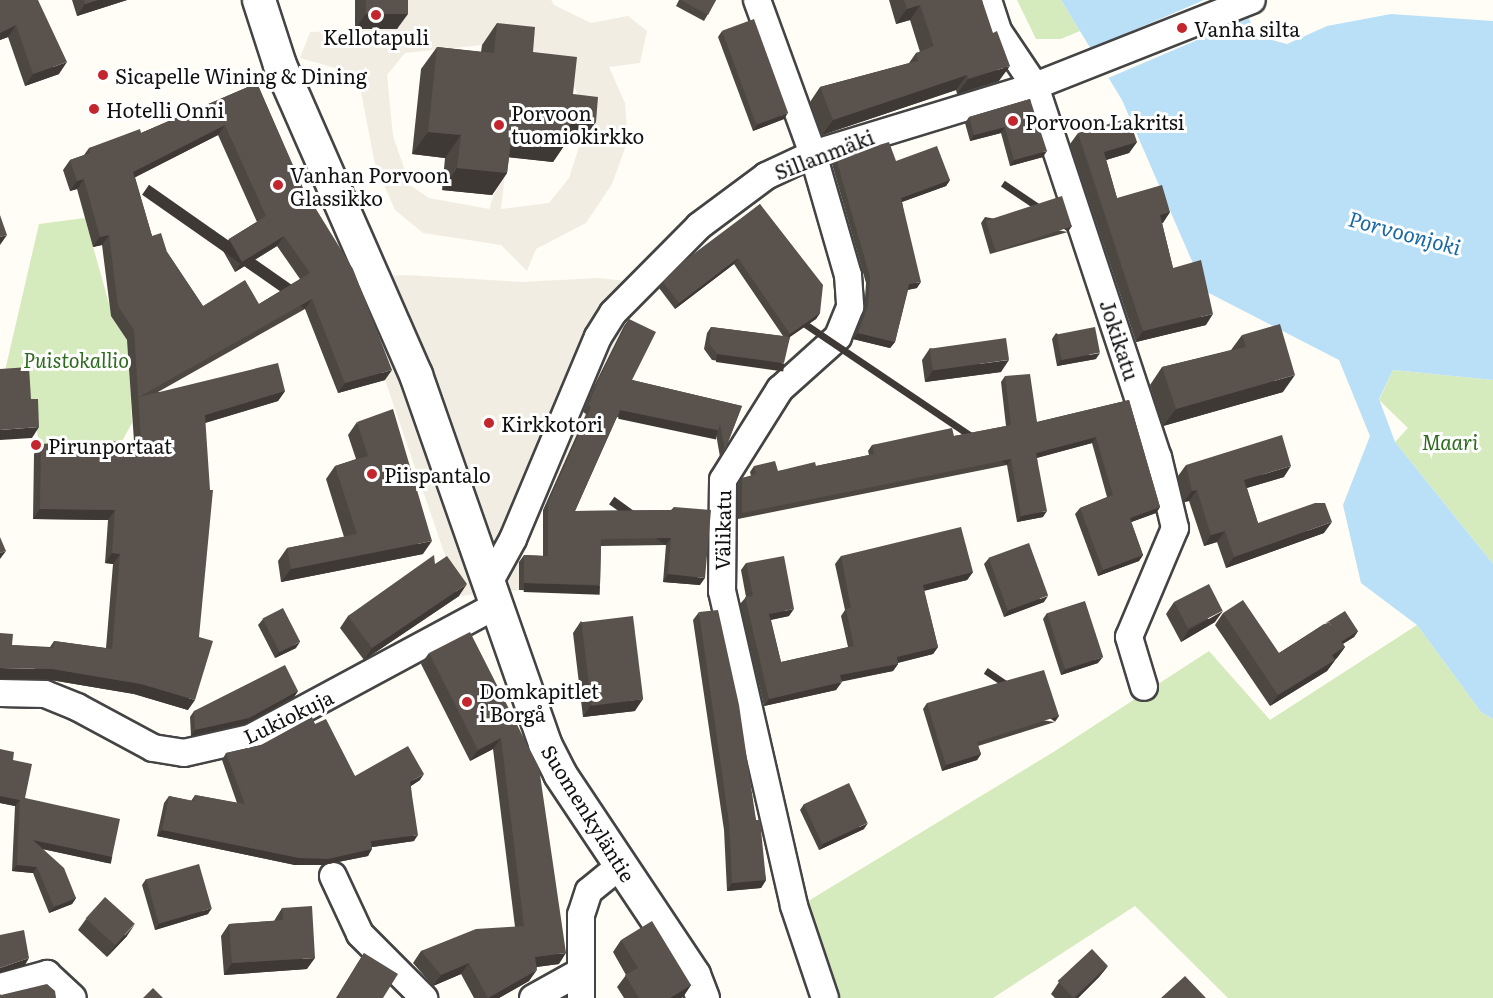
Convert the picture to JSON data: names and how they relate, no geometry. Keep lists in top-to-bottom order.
{
  "streets": {
    "street": [
      "Sillanmäki",
      "Jokikatu",
      "Välikatu",
      "Lukiokuja",
      "Suomenkyläntie"
    ]
  },
  "crossings": [
    ["Sillanmäki", "Jokikatu"],
    ["Sillanmäki", "Välikatu"],
    ["Sillanmäki", "Lukiokuja"],
    ["Sillanmäki", "Suomenkyläntie"],
    ["Lukiokuja", "Suomenkyläntie"]
  ],
  "water": ["Porvoonjoki"],
  "parks": ["Puistokallio", "Maari"],
  "places": [
    "Kellotapuli",
    "Vanha silta",
    "Sicapelle Wining & Dining",
    "Hotelli Onni",
    "Porvoon Lakritsi",
    "Porvoon tuomiokirkko",
    "Vanhan Porvoon Glassikko",
    "Kirkkotori",
    "Pirunportaat",
    "Piispantalo",
    "Domkapitlet i Borgå"
  ]
}
